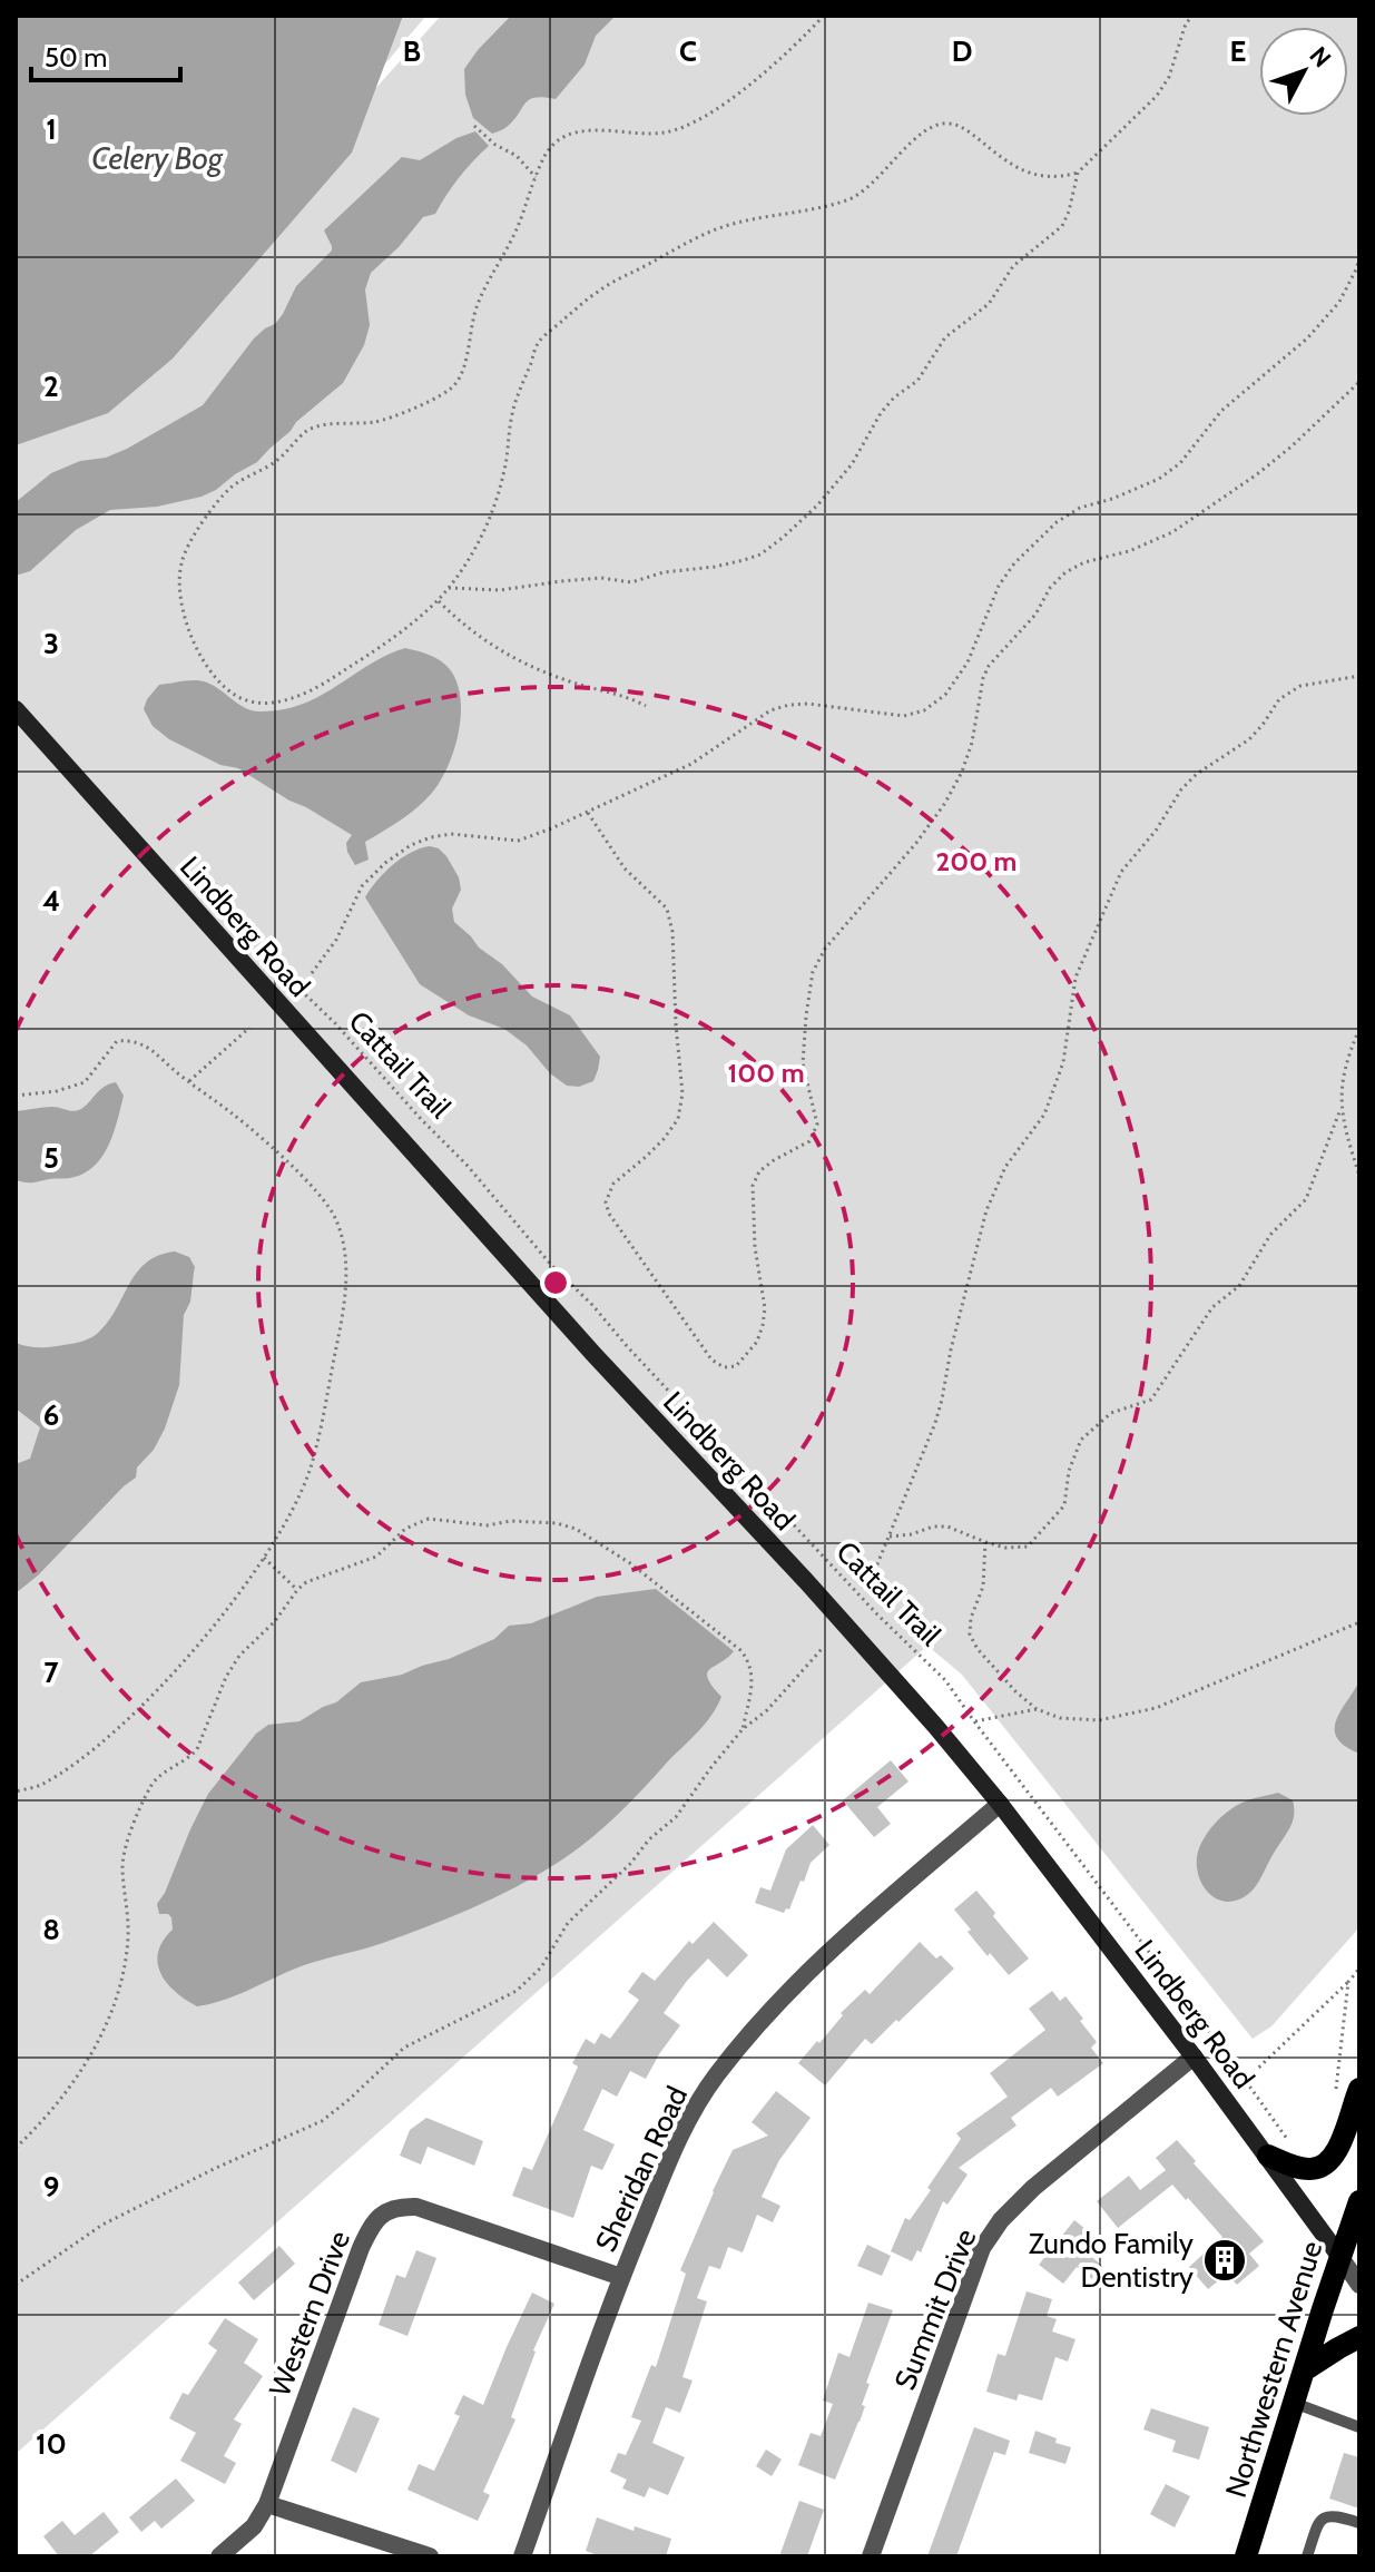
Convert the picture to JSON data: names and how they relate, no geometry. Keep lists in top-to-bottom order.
{
  "streets": {
    "main road": ["Lindberg Road", "Northwestern Avenue"],
    "street": ["Sheridan Road", "Summit Drive", "Western Drive"],
    "path": ["Cattail Trail"]
  },
  "crossings": [
    ["Lindberg Road", "Sheridan Road"],
    ["Lindberg Road", "Summit Drive"],
    ["Lindberg Road", "Northwestern Avenue"],
    ["Sheridan Road", "Western Drive"]
  ],
  "water": ["Celery Bog"],
  "places": {
    "building": ["Zundo Family Dentistry"]
  },
  "scale_bar": "50 m",
  "north": "top right",
  "grid": {
    "columns": [
      "B",
      "C",
      "D",
      "E"
    ],
    "rows": [
      "1",
      "2",
      "3",
      "4",
      "5",
      "6",
      "7",
      "8",
      "9",
      "10"
    ]
  },
  "rings": ["200 m", "100 m"]
}
